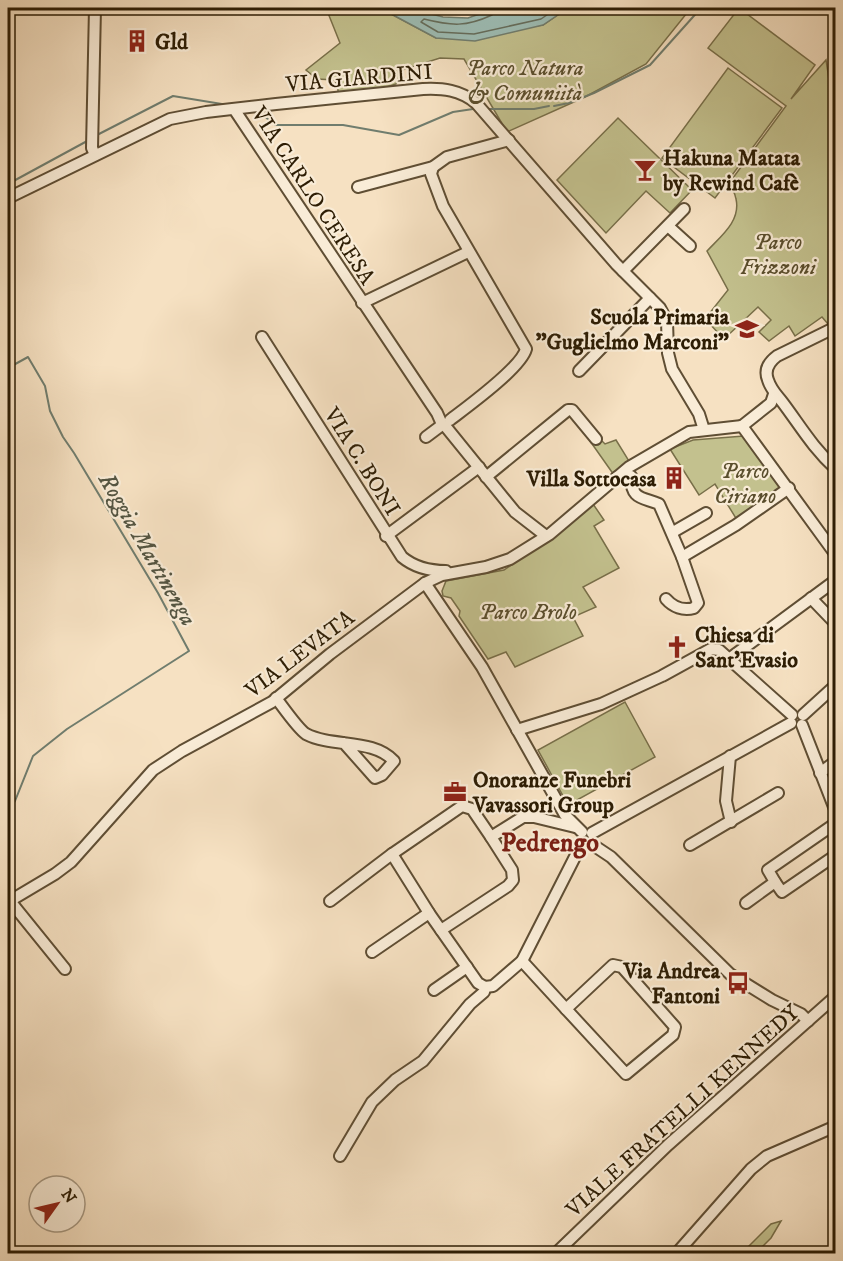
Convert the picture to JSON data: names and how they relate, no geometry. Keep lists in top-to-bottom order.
{
  "streets": {
    "street": [
      "VIA GIARDINI",
      "VIA CARLO CERESA",
      "VIA C. BONI",
      "VIA LEVATA",
      "VIALE FRATELLI KENNEDY"
    ]
  },
  "crossings": [
    ["VIA GIARDINI", "VIA CARLO CERESA"],
    ["VIA GIARDINI", "VIA LEVATA"],
    ["VIA CARLO CERESA", "VIA LEVATA"],
    ["VIA C. BONI", "VIA LEVATA"]
  ],
  "districts": ["Pedrengo"],
  "water": ["Roggia Martinenga"],
  "parks": [
    "Parco Natura & Comuniità",
    "Parco Frizzoni",
    "Parco Ciriano",
    "Parco Brolo"
  ],
  "places": {
    "building": ["Gld", "Villa Sottocasa"],
    "bar": ["Hakuna Matata by Rewind Cafè"],
    "school or university": ["Scuola Primaria \"Guglielmo Marconi\""],
    "church": ["Chiesa di Sant'Evasio"],
    "office": ["Onoranze Funebri Vavassori Group"],
    "bus stop": ["Via Andrea Fantoni"]
  },
  "north": "top right"
}
